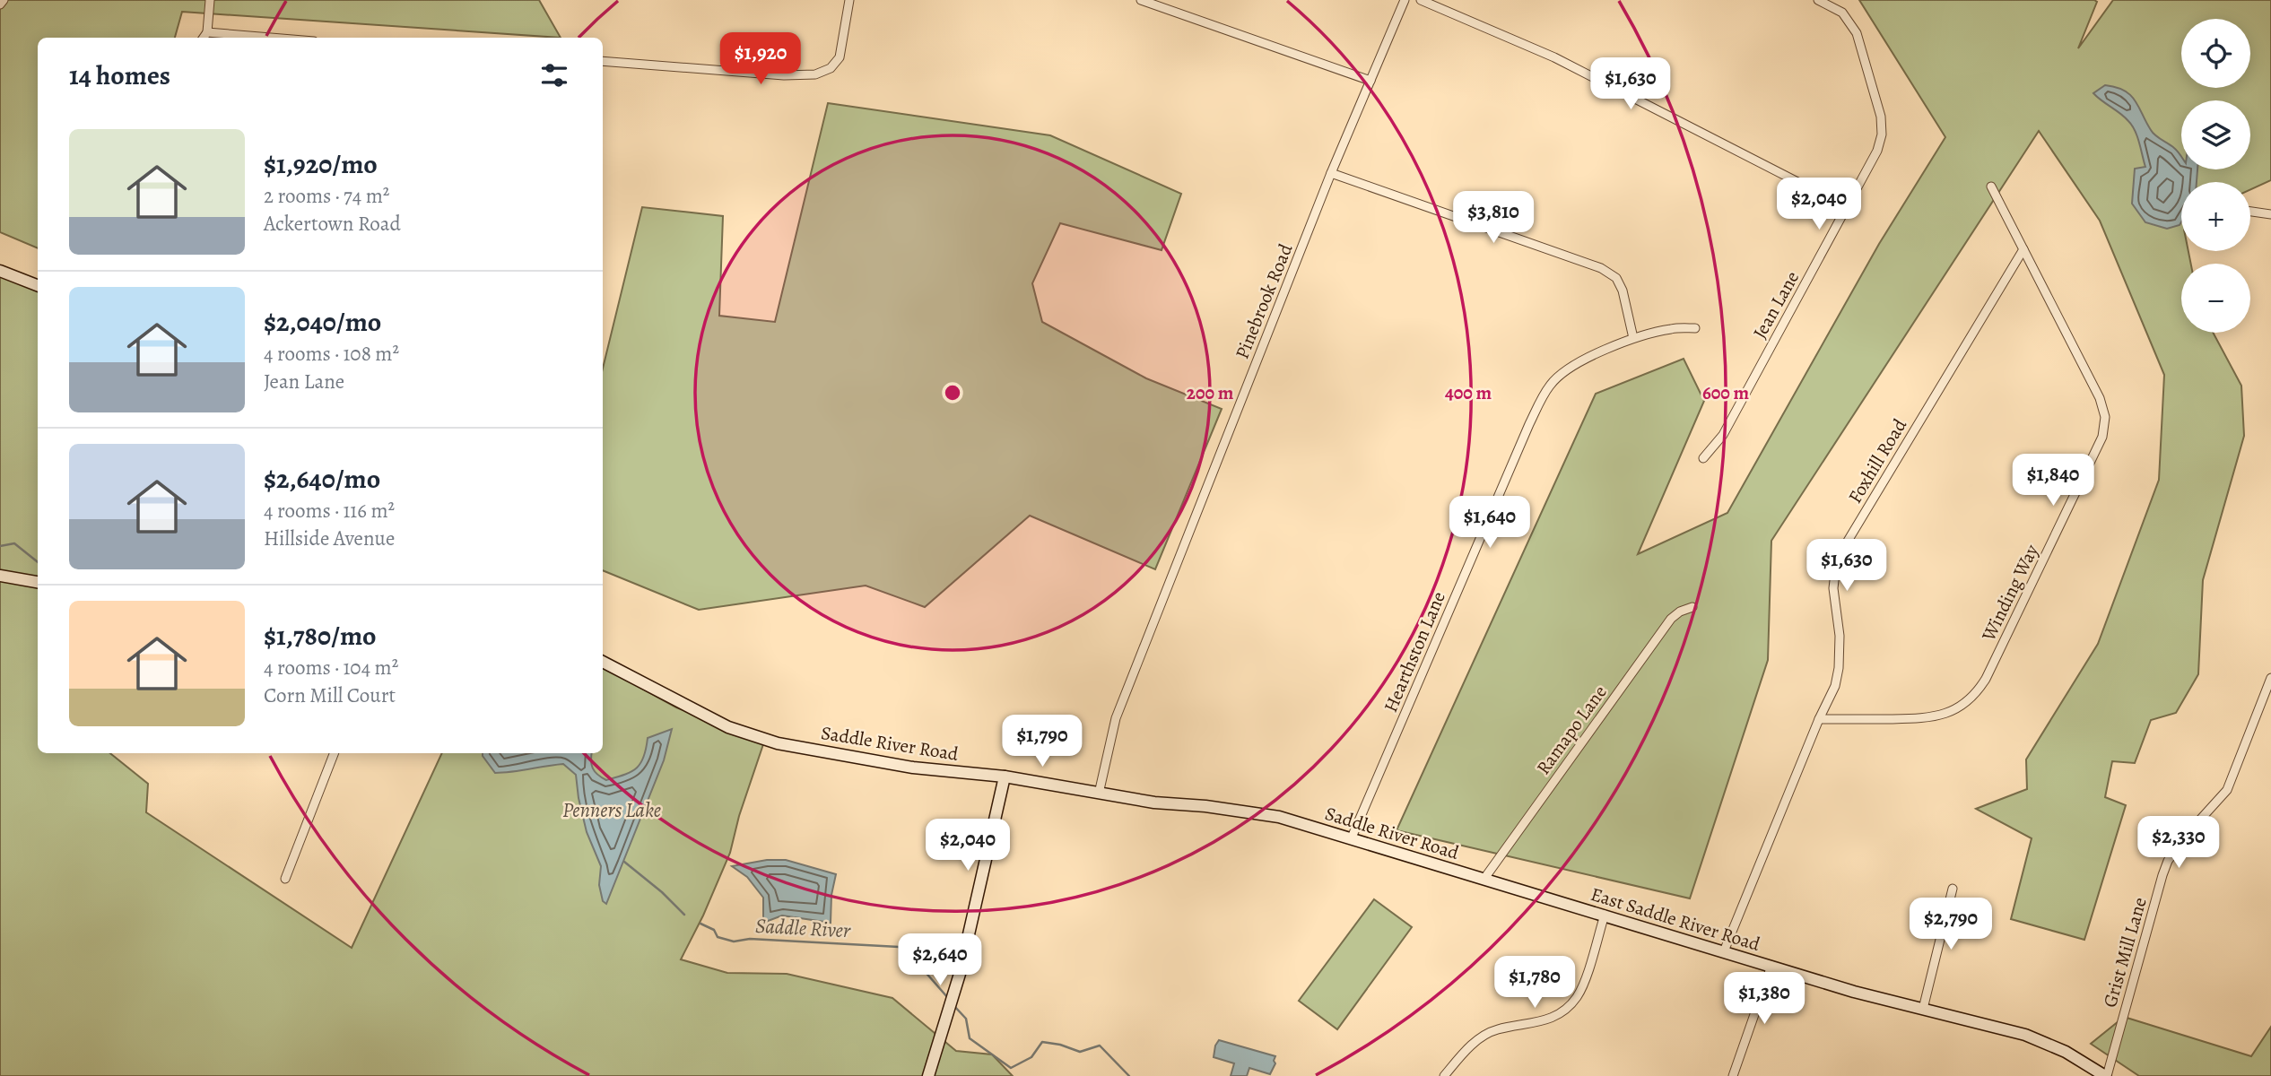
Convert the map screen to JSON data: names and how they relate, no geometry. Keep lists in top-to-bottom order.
{
  "streets": {
    "main road": ["Saddle River Road", "East Saddle River Road"],
    "street": [
      "Pinebrook Road",
      "Jean Lane",
      "Foxhill Road",
      "Winding Way",
      "Hearthston Lane",
      "Ramapo Lane",
      "Grist Mill Lane"
    ]
  },
  "crossings": [
    ["Pinebrook Road", "Saddle River Road"],
    ["Foxhill Road", "Winding Way"],
    ["Foxhill Road", "East Saddle River Road"],
    ["Hearthston Lane", "Saddle River Road"],
    ["Ramapo Lane", "Saddle River Road"],
    ["Ramapo Lane", "East Saddle River Road"],
    ["Saddle River Road", "East Saddle River Road"],
    ["East Saddle River Road", "Grist Mill Lane"]
  ],
  "water": ["Penners Lake", "Saddle River"],
  "page": {
    "map_buttons": ["+", "−"],
    "price": [
      "$1,920",
      "$1,630",
      "$2,040",
      "$3,810",
      "$1,840",
      "$1,640",
      "$1,630",
      "$1,790",
      "$2,330",
      "$2,040",
      "$2,790",
      "$2,640",
      "$1,780",
      "$1,380"
    ],
    "heading": "14 homes",
    "list": [
      {
        "name": "$1,920/mo",
        "note": "2 rooms · 74 m² · Ackertown Road"
      },
      {
        "name": "$2,040/mo",
        "note": "4 rooms · 108 m² · Jean Lane"
      },
      {
        "name": "$2,640/mo",
        "note": "4 rooms · 116 m² · Hillside Avenue"
      },
      {
        "name": "$1,780/mo",
        "note": "4 rooms · 104 m² · Corn Mill Court"
      }
    ]
  },
  "rings": ["200 m", "400 m", "600 m"]
}
